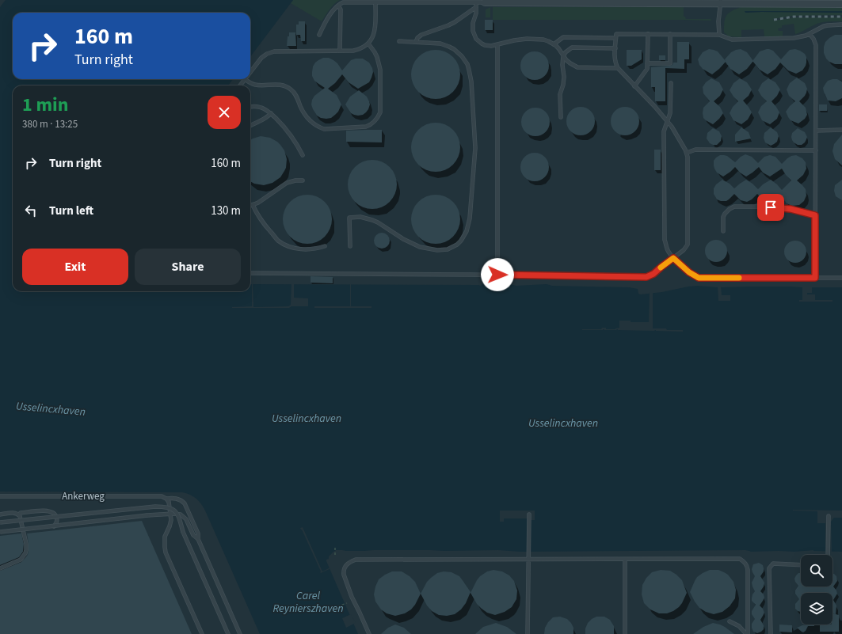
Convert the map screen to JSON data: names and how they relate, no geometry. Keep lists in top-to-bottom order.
{
  "streets": {
    "lane": ["Ankerweg"]
  },
  "water": ["Usselincxhaven", "Carel Reynierszhaven"],
  "page": {
    "turn": ["160 m", "Turn right"],
    "heading": ["1 min", "380 m · 13:25"],
    "list": [
      {
        "name": "Turn right",
        "value": "160 m"
      },
      {
        "name": "Turn left",
        "value": "130 m"
      }
    ],
    "buttons": ["Exit", "Share"]
  }
}
